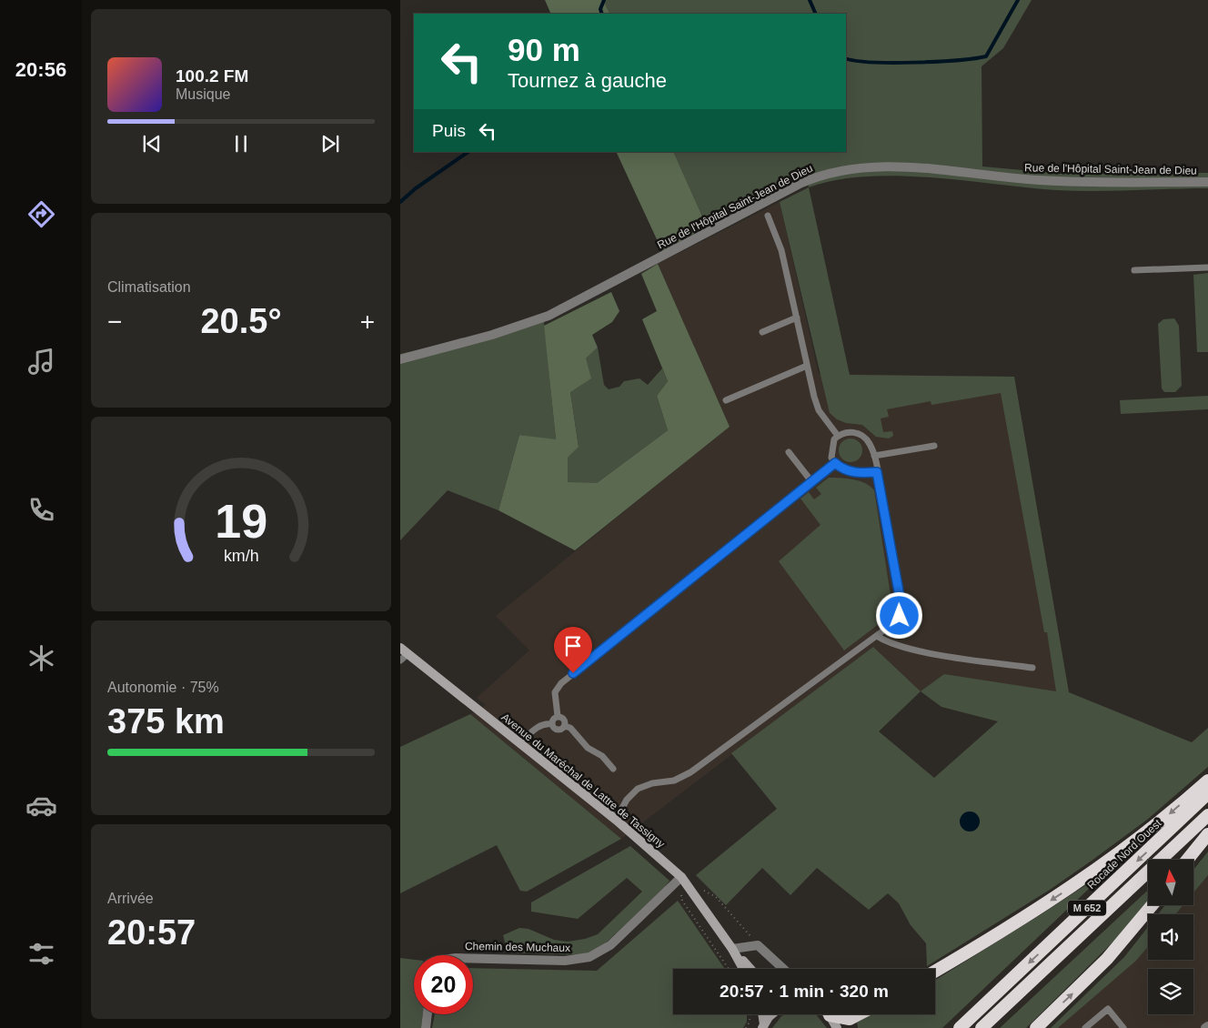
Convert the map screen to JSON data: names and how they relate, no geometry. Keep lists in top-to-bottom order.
{
  "streets": {
    "highway": ["Rocade Nord Ouest", "M 652"],
    "main road": ["Avenue du Maréchal de Lattre de Tassigny"],
    "street": ["Rue de l'Hôpital Saint-Jean de Dieu", "Chemin des Muchaux"]
  },
  "crossings": [
    ["Avenue du Maréchal de Lattre de Tassigny", "Chemin des Muchaux"]
  ],
  "north": "top",
  "page": {
    "tabs": "20:56",
    "turn": ["90 m", "Tournez à gauche"],
    "song": ["100.2 FM", "Musique"],
    "then": "Puis",
    "tile": [
      "Climatisation",
      ["Autonomie · 75%", "375 km"],
      ["Arrivée", "20:57"]
    ],
    "heat": ["−", "20.5°", "+"],
    "limit": "20",
    "trip": "20:57 · 1 min · 320 m",
    "gauge": ["19", "km/h"]
  }
}
